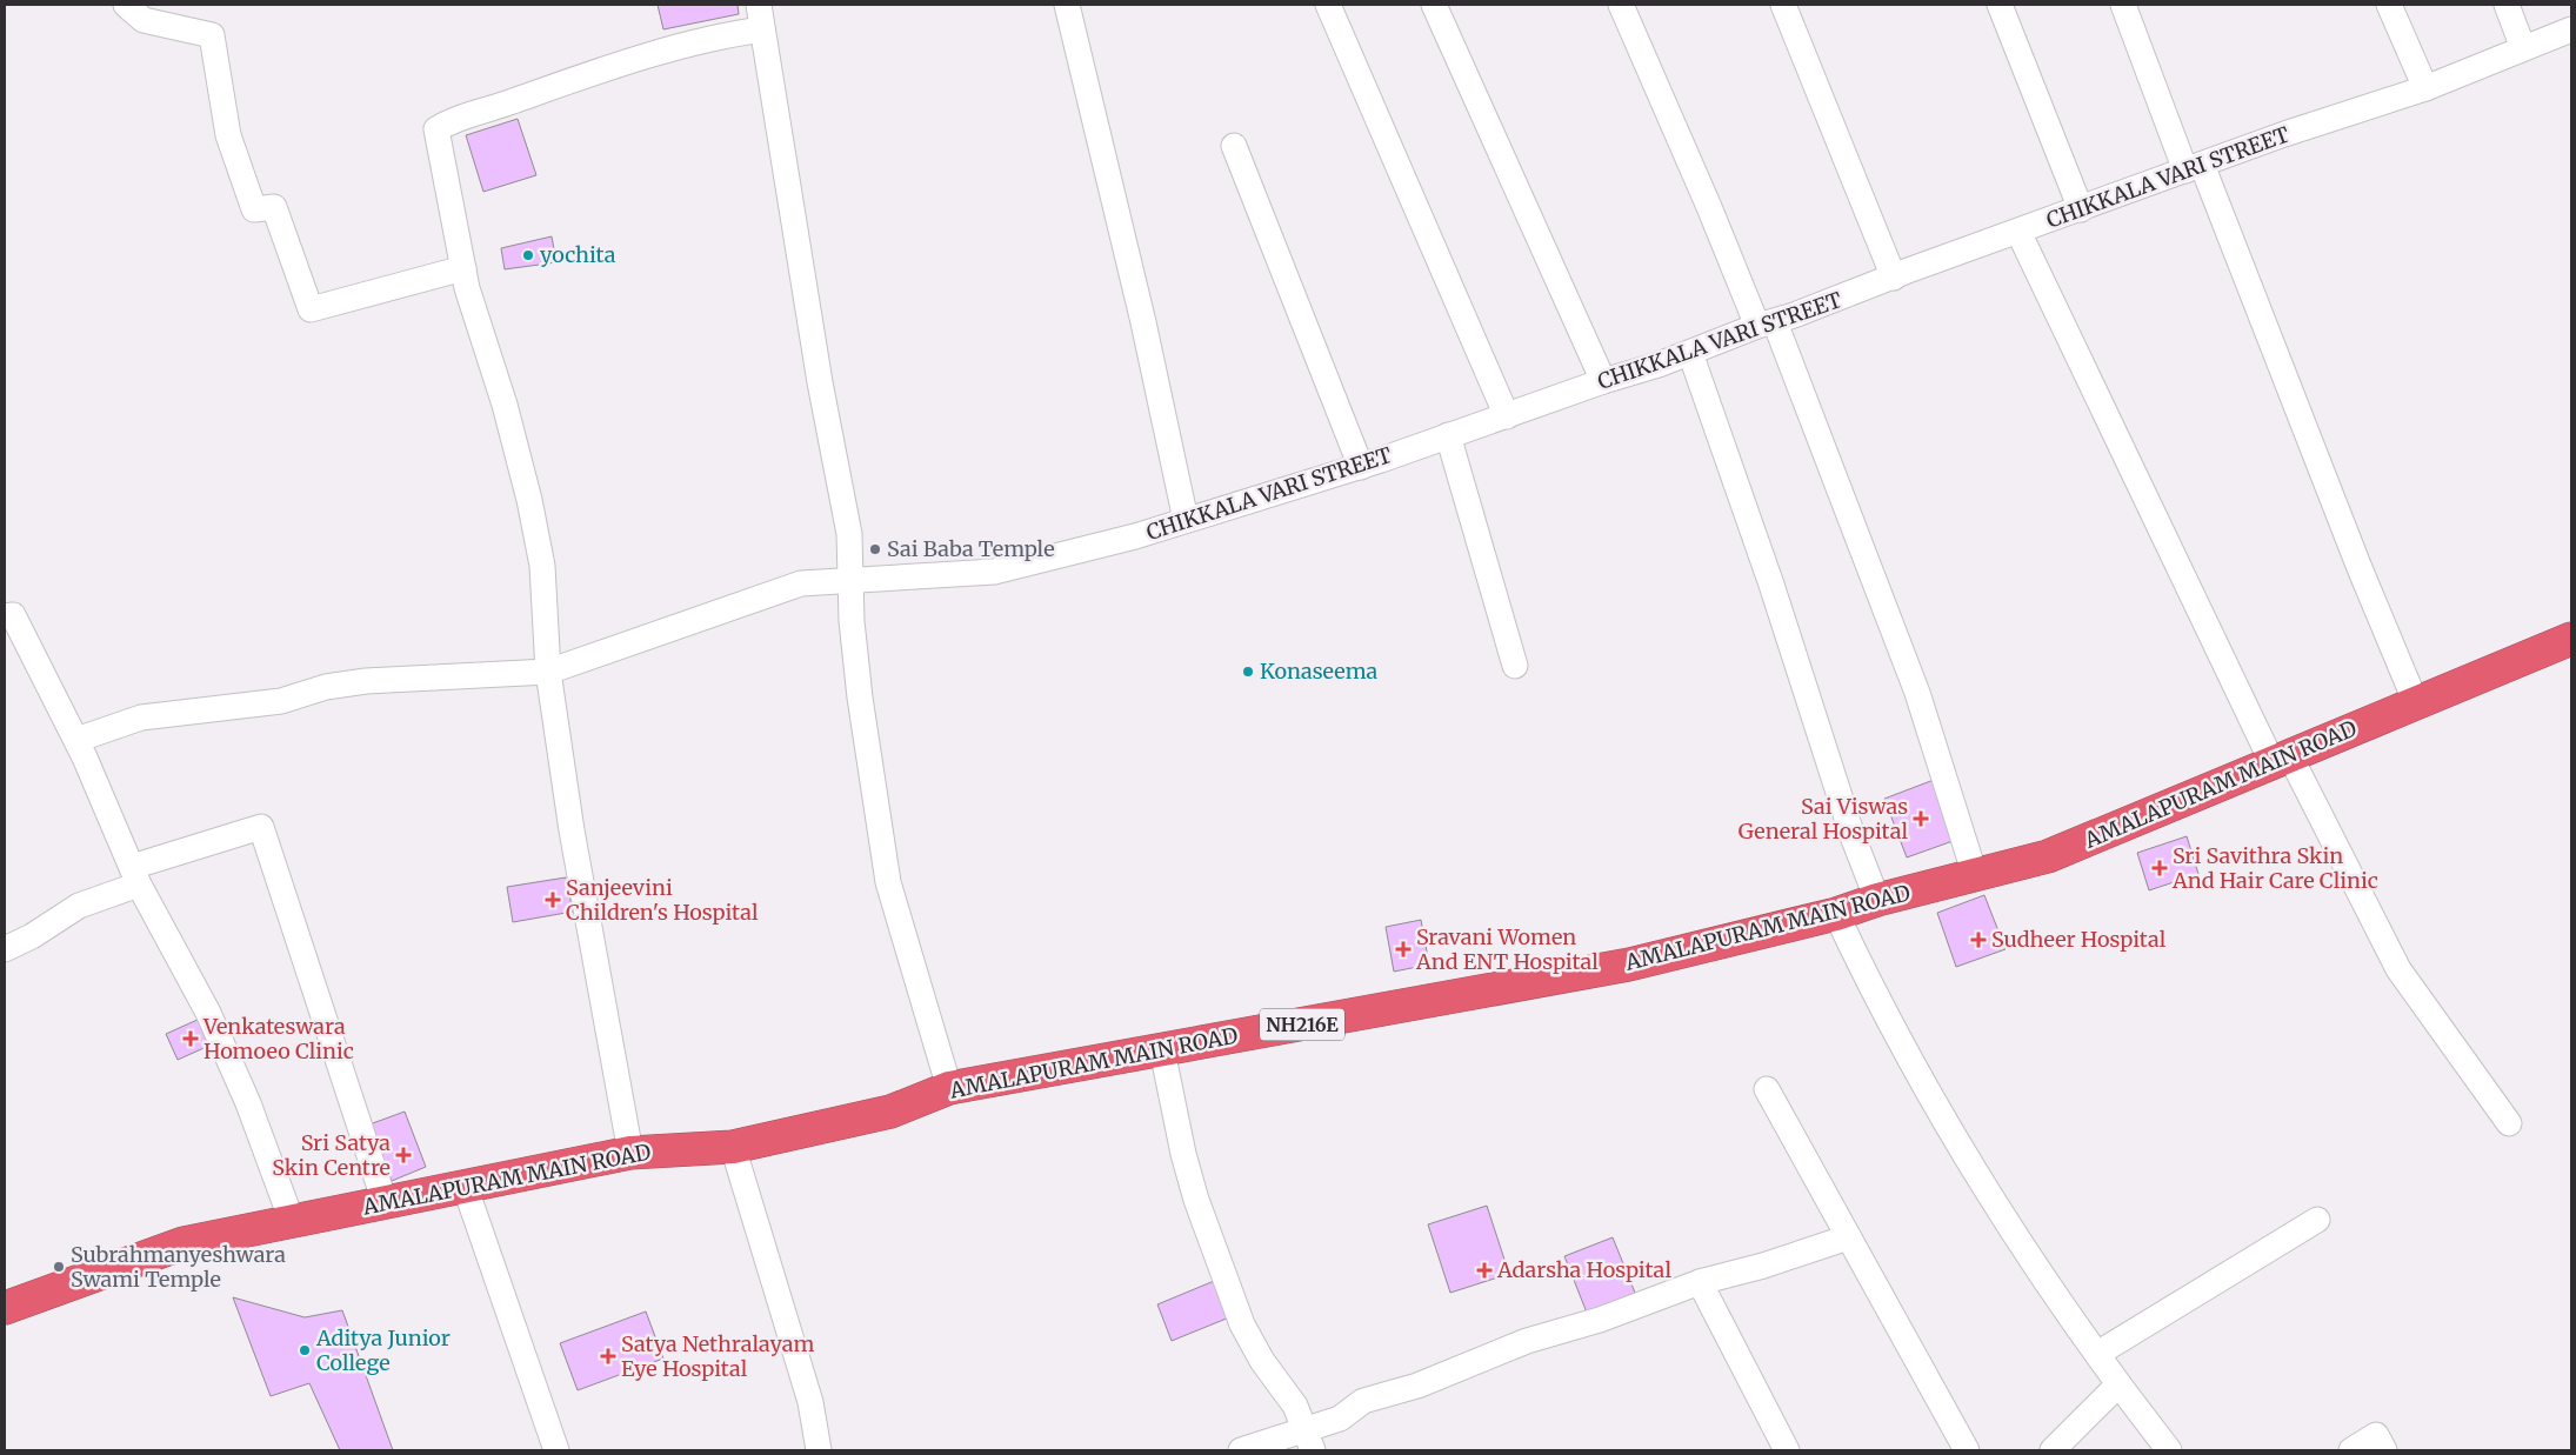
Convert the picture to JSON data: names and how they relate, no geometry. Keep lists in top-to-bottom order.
{
  "streets": {
    "highway": ["AMALAPURAM MAIN ROAD", "NH216E"],
    "street": ["CHIKKALA VARI STREET"]
  },
  "places": {
    "other": [
      "yochita",
      "Sai Baba Temple",
      "Konaseema",
      "Subrahmanyeshwara Swami Temple",
      "Aditya Junior College"
    ],
    "health": [
      "Sai Viswas General Hospital",
      "Sri Savithra Skin And Hair Care Clinic",
      "Sanjeevini Children's Hospital",
      "Sudheer Hospital",
      "Sravani Women And ENT Hospital",
      "Venkateswara Homoeo Clinic",
      "Sri Satya Skin Centre",
      "Adarsha Hospital",
      "Satya Nethralayam Eye Hospital"
    ]
  }
}
